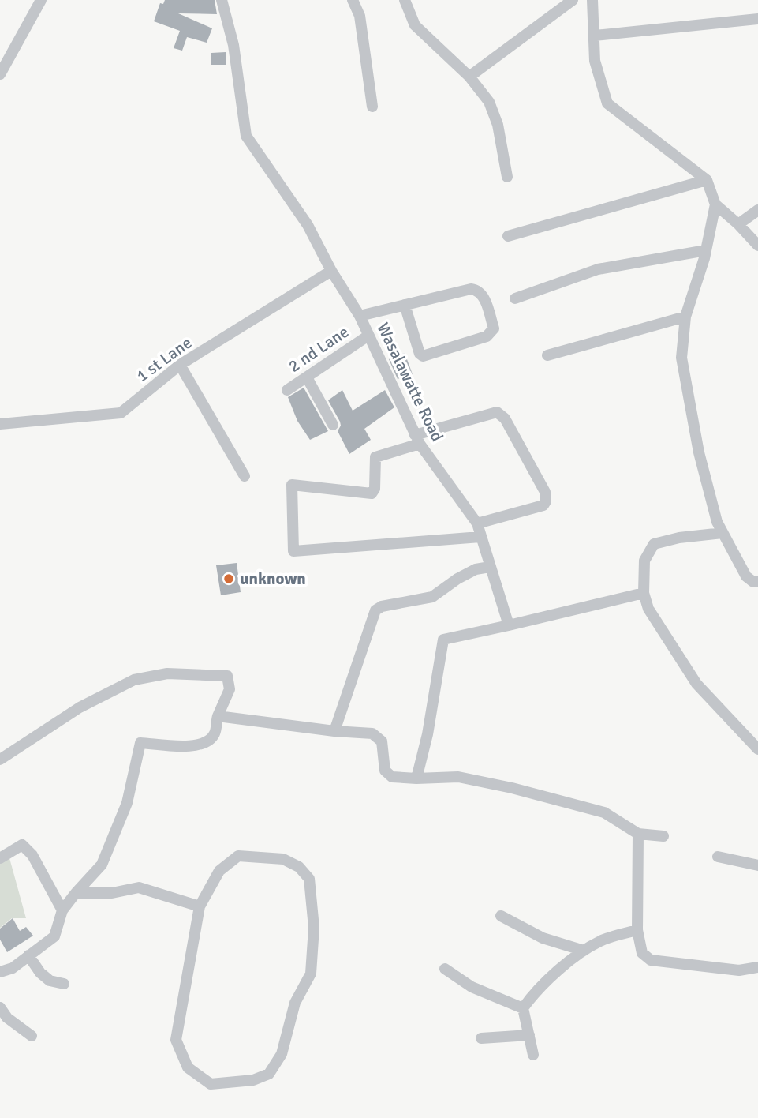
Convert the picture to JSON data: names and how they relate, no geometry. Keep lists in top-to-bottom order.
{
  "streets": {
    "street": ["2 nd Lane", "1 st Lane", "Wasalawatte Road"]
  },
  "crossings": [
    ["2 nd Lane", "Wasalawatte Road"],
    ["1 st Lane", "Wasalawatte Road"]
  ],
  "places": ["unknown"]
}
